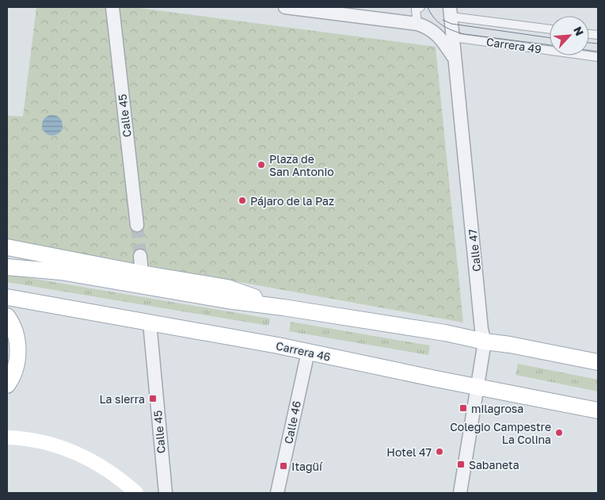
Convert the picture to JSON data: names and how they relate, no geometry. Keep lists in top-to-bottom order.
{
  "streets": {
    "main road": ["Carrera 46"],
    "street": [
      "Carrera 49",
      "Calle 45",
      "Calle 47",
      "Calle 46"
    ]
  },
  "crossings": [
    ["Carrera 49", "Calle 47"],
    ["Calle 45", "Carrera 46"],
    ["Calle 47", "Carrera 46"],
    ["Carrera 46", "Calle 46"]
  ],
  "places": {
    "other": [
      "Plaza de San Antonio",
      "Pájaro de la Paz",
      "Colegio Campestre La Colina",
      "Hotel 47"
    ],
    "transit": [
      "La sierra",
      "milagrosa",
      "Sabaneta",
      "Itagüí"
    ]
  },
  "north": "top right"
}
